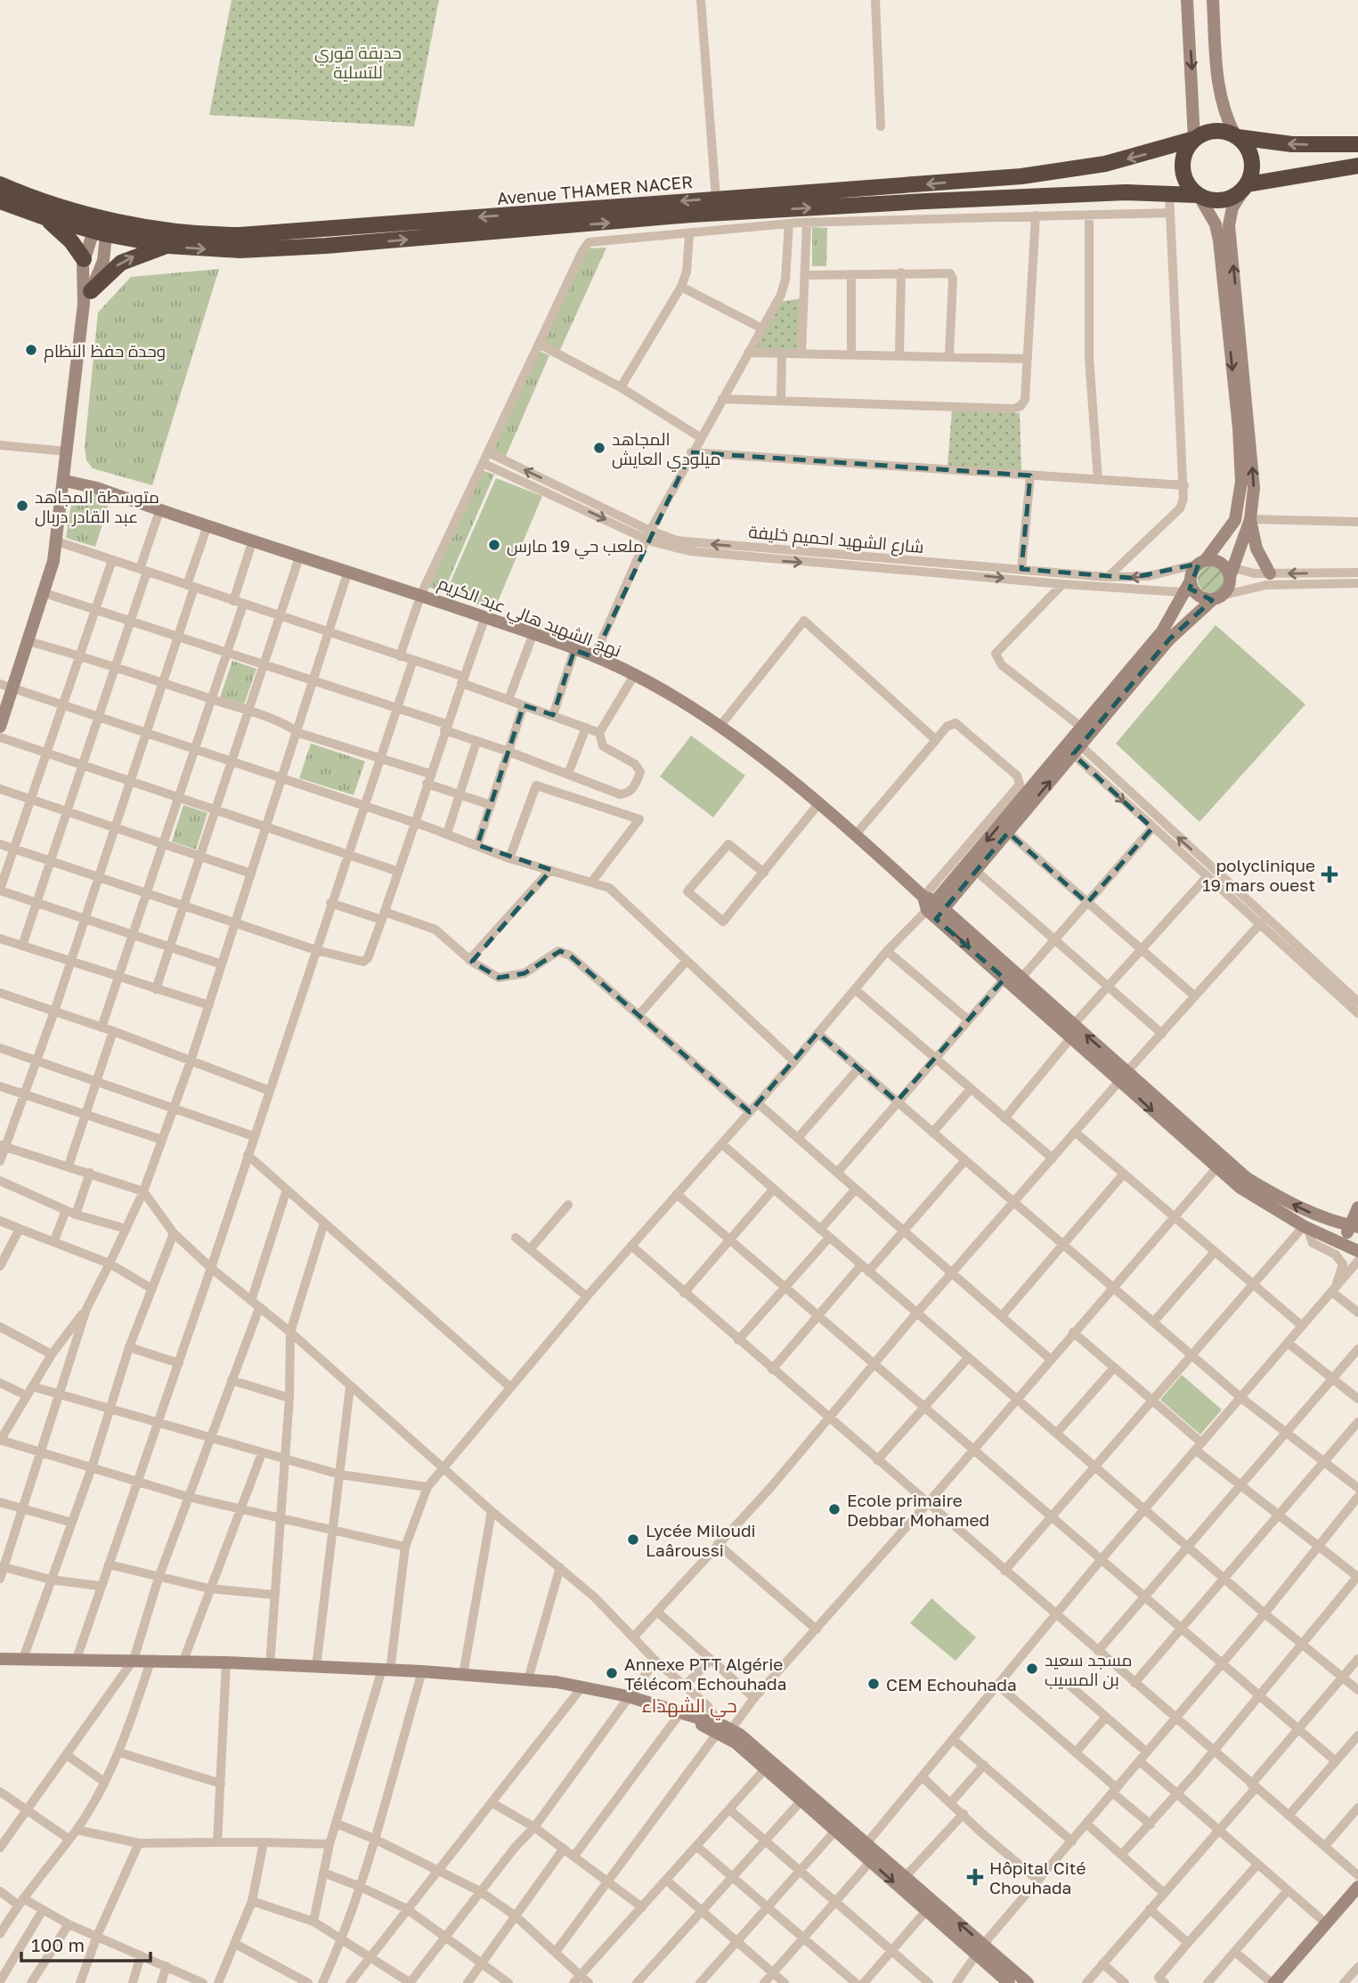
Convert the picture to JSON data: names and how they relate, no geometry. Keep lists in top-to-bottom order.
{
  "streets": {
    "highway": ["Avenue THAMER NACER"],
    "main road": ["نهج الشهيد هالي عبد الكريم"],
    "street": ["شارع الشهيد احميم خليفة"]
  },
  "districts": ["حي الشهداء"],
  "parks": ["حديقة قوري للتسلية"],
  "places": {
    "other": [
      "وحدة حفظ النظام",
      "المجاهد ميلودي العايش",
      "متوسطة المجاهد عبد القادر دربال",
      "ملعب حي 19 مارس",
      "Ecole primaire Debbar Mohamed",
      "Lycée Miloudi Laâroussi",
      "مسجد سعيد بن المسيب",
      "Annexe PTT Algérie Télécom Echouhada",
      "CEM Echouhada"
    ],
    "health": ["polyclinique 19 mars ouest", "Hôpital Cité Chouhada"]
  },
  "scale_bar": "100 m"
}
